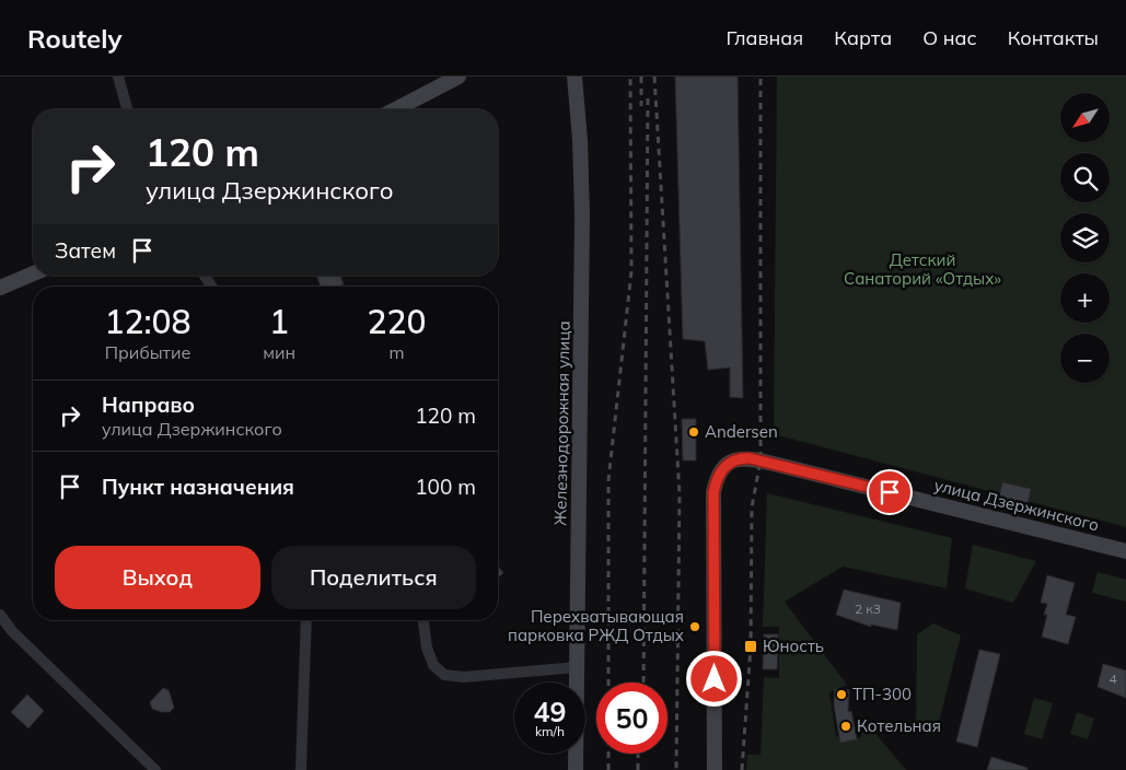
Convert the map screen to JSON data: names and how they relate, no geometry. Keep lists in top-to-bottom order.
{
  "streets": {
    "street": ["Железнодорожная улица", "улица Дзержинского"]
  },
  "parks": ["Детский Санаторий «Отдых»"],
  "places": {
    "other": [
      "Andersen",
      "Перехватывающая парковка РЖД Отдых",
      "ТП-300",
      "Котельная"
    ],
    "transit": ["Юность"]
  },
  "house_numbers": ["2 к3", "4"],
  "north": "bottom left",
  "page": {
    "header": "Routely",
    "nav": [
      "Главная",
      "Карта",
      "О нас",
      "Контакты"
    ],
    "map_buttons": ["+", "−"],
    "turn": ["120 m", "улица Дзержинского"],
    "then": "Затем",
    "eta": [
      "12:08",
      "Прибытие",
      "1",
      "мин",
      "220",
      "m"
    ],
    "list": [
      {
        "name": "Направо",
        "note": "улица Дзержинского",
        "value": "120 m"
      },
      {
        "name": "Пункт назначения",
        "value": "100 m"
      }
    ],
    "buttons": ["Выход", "Поделиться"],
    "speed": "49 km/h",
    "limit": "50"
  }
}
